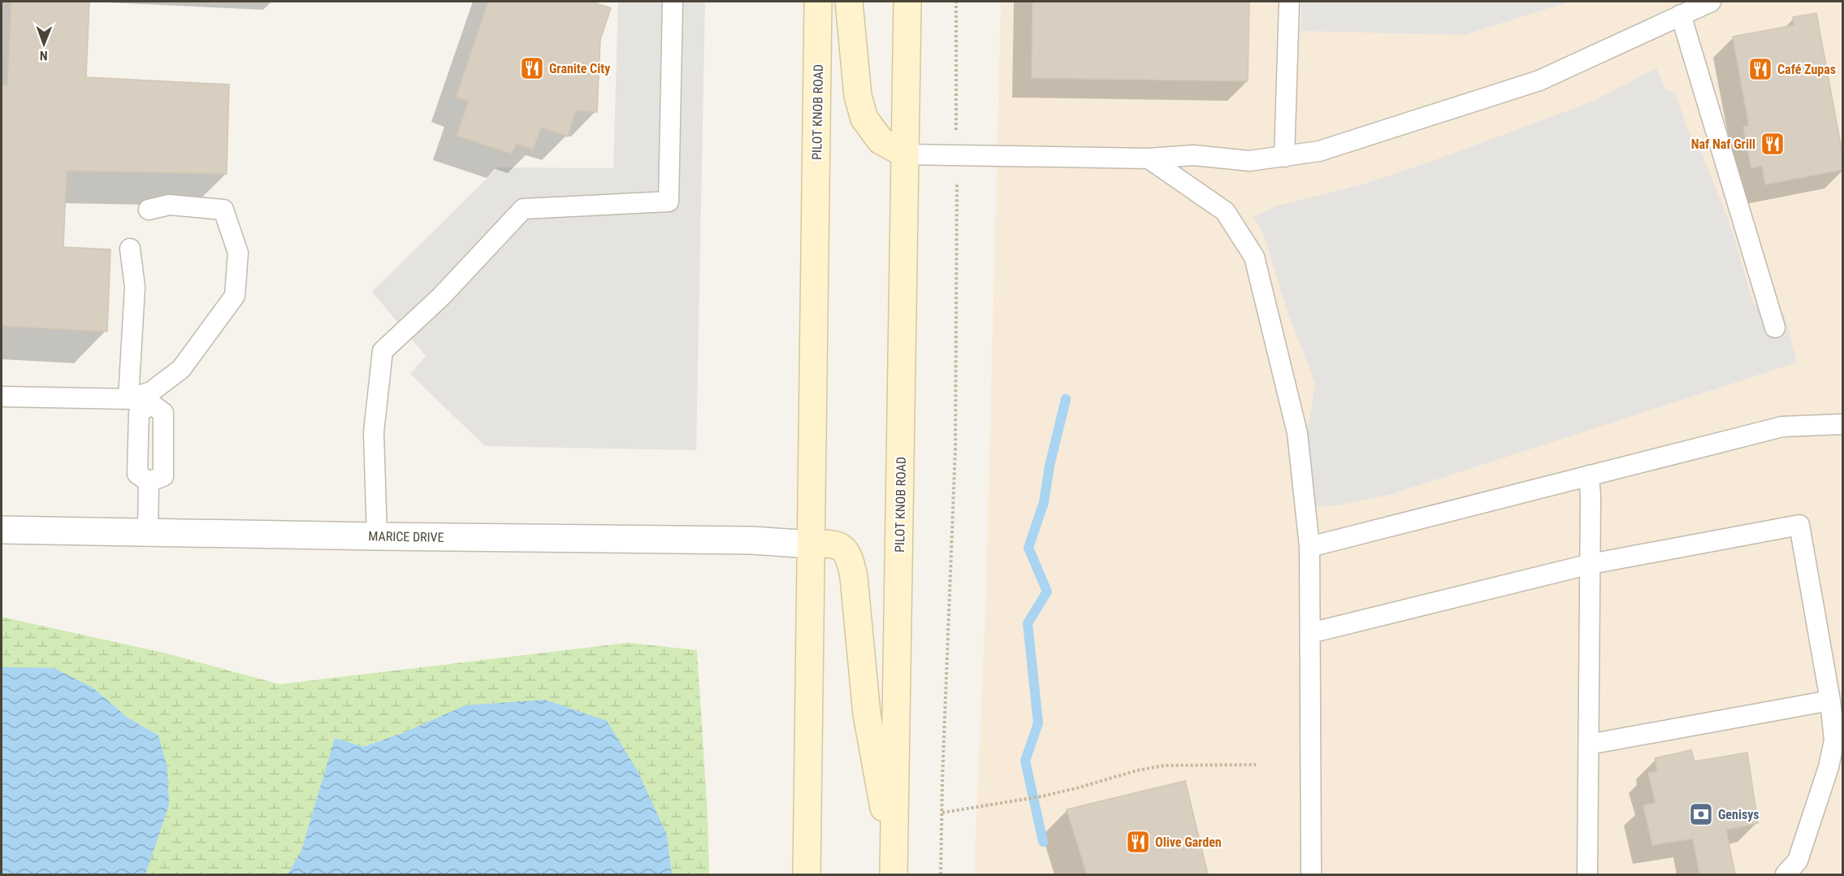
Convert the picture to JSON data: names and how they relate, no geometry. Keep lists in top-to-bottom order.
{
  "streets": {
    "main road": ["PILOT KNOB ROAD"],
    "street": ["MARICE DRIVE"]
  },
  "crossings": [
    ["PILOT KNOB ROAD", "MARICE DRIVE"]
  ],
  "places": {
    "restaurant": [
      "Granite City",
      "Café Zupas",
      "Naf Naf Grill",
      "Olive Garden"
    ],
    "bank": ["Genisys"]
  },
  "north": "bottom"
}
